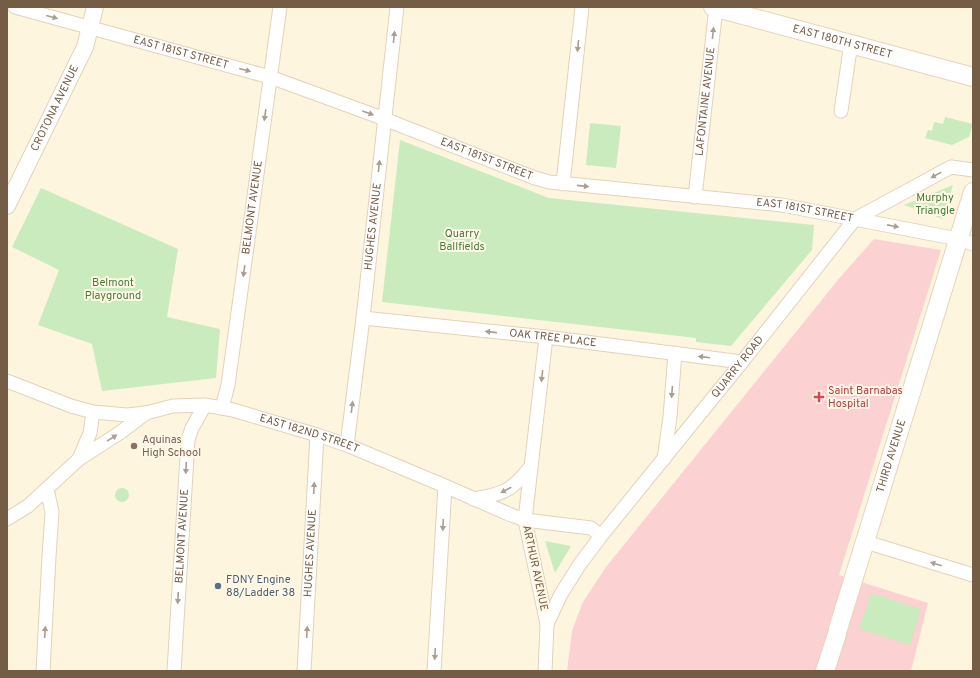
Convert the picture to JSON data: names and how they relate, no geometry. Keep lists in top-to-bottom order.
{
  "streets": {
    "main road": ["EAST 180TH STREET", "THIRD AVENUE"],
    "street": [
      "EAST 181ST STREET",
      "LAFONTAINE AVENUE",
      "CROTONA AVENUE",
      "BELMONT AVENUE",
      "HUGHES AVENUE",
      "OAK TREE PLACE",
      "QUARRY ROAD",
      "EAST 182ND STREET",
      "ARTHUR AVENUE"
    ]
  },
  "crossings": [
    ["EAST 180TH STREET", "LAFONTAINE AVENUE"],
    ["EAST 181ST STREET", "LAFONTAINE AVENUE"],
    ["EAST 181ST STREET", "CROTONA AVENUE"],
    ["EAST 181ST STREET", "BELMONT AVENUE"],
    ["EAST 181ST STREET", "HUGHES AVENUE"],
    ["EAST 181ST STREET", "QUARRY ROAD"],
    ["EAST 181ST STREET", "THIRD AVENUE"],
    ["BELMONT AVENUE", "EAST 182ND STREET"],
    ["HUGHES AVENUE", "OAK TREE PLACE"],
    ["HUGHES AVENUE", "EAST 182ND STREET"],
    ["OAK TREE PLACE", "QUARRY ROAD"],
    ["OAK TREE PLACE", "ARTHUR AVENUE"],
    ["QUARRY ROAD", "EAST 182ND STREET"],
    ["QUARRY ROAD", "ARTHUR AVENUE"],
    ["EAST 182ND STREET", "ARTHUR AVENUE"]
  ],
  "one_way": [
    "EAST 181ST STREET",
    "LAFONTAINE AVENUE",
    "BELMONT AVENUE",
    "HUGHES AVENUE",
    "OAK TREE PLACE",
    "ARTHUR AVENUE"
  ],
  "parks": ["Murphy Triangle", "Quarry Ballfields", "Belmont Playground"],
  "places": {
    "health": ["Saint Barnabas Hospital"],
    "other": ["Aquinas High School", "FDNY Engine 88/Ladder 38"]
  }
}
